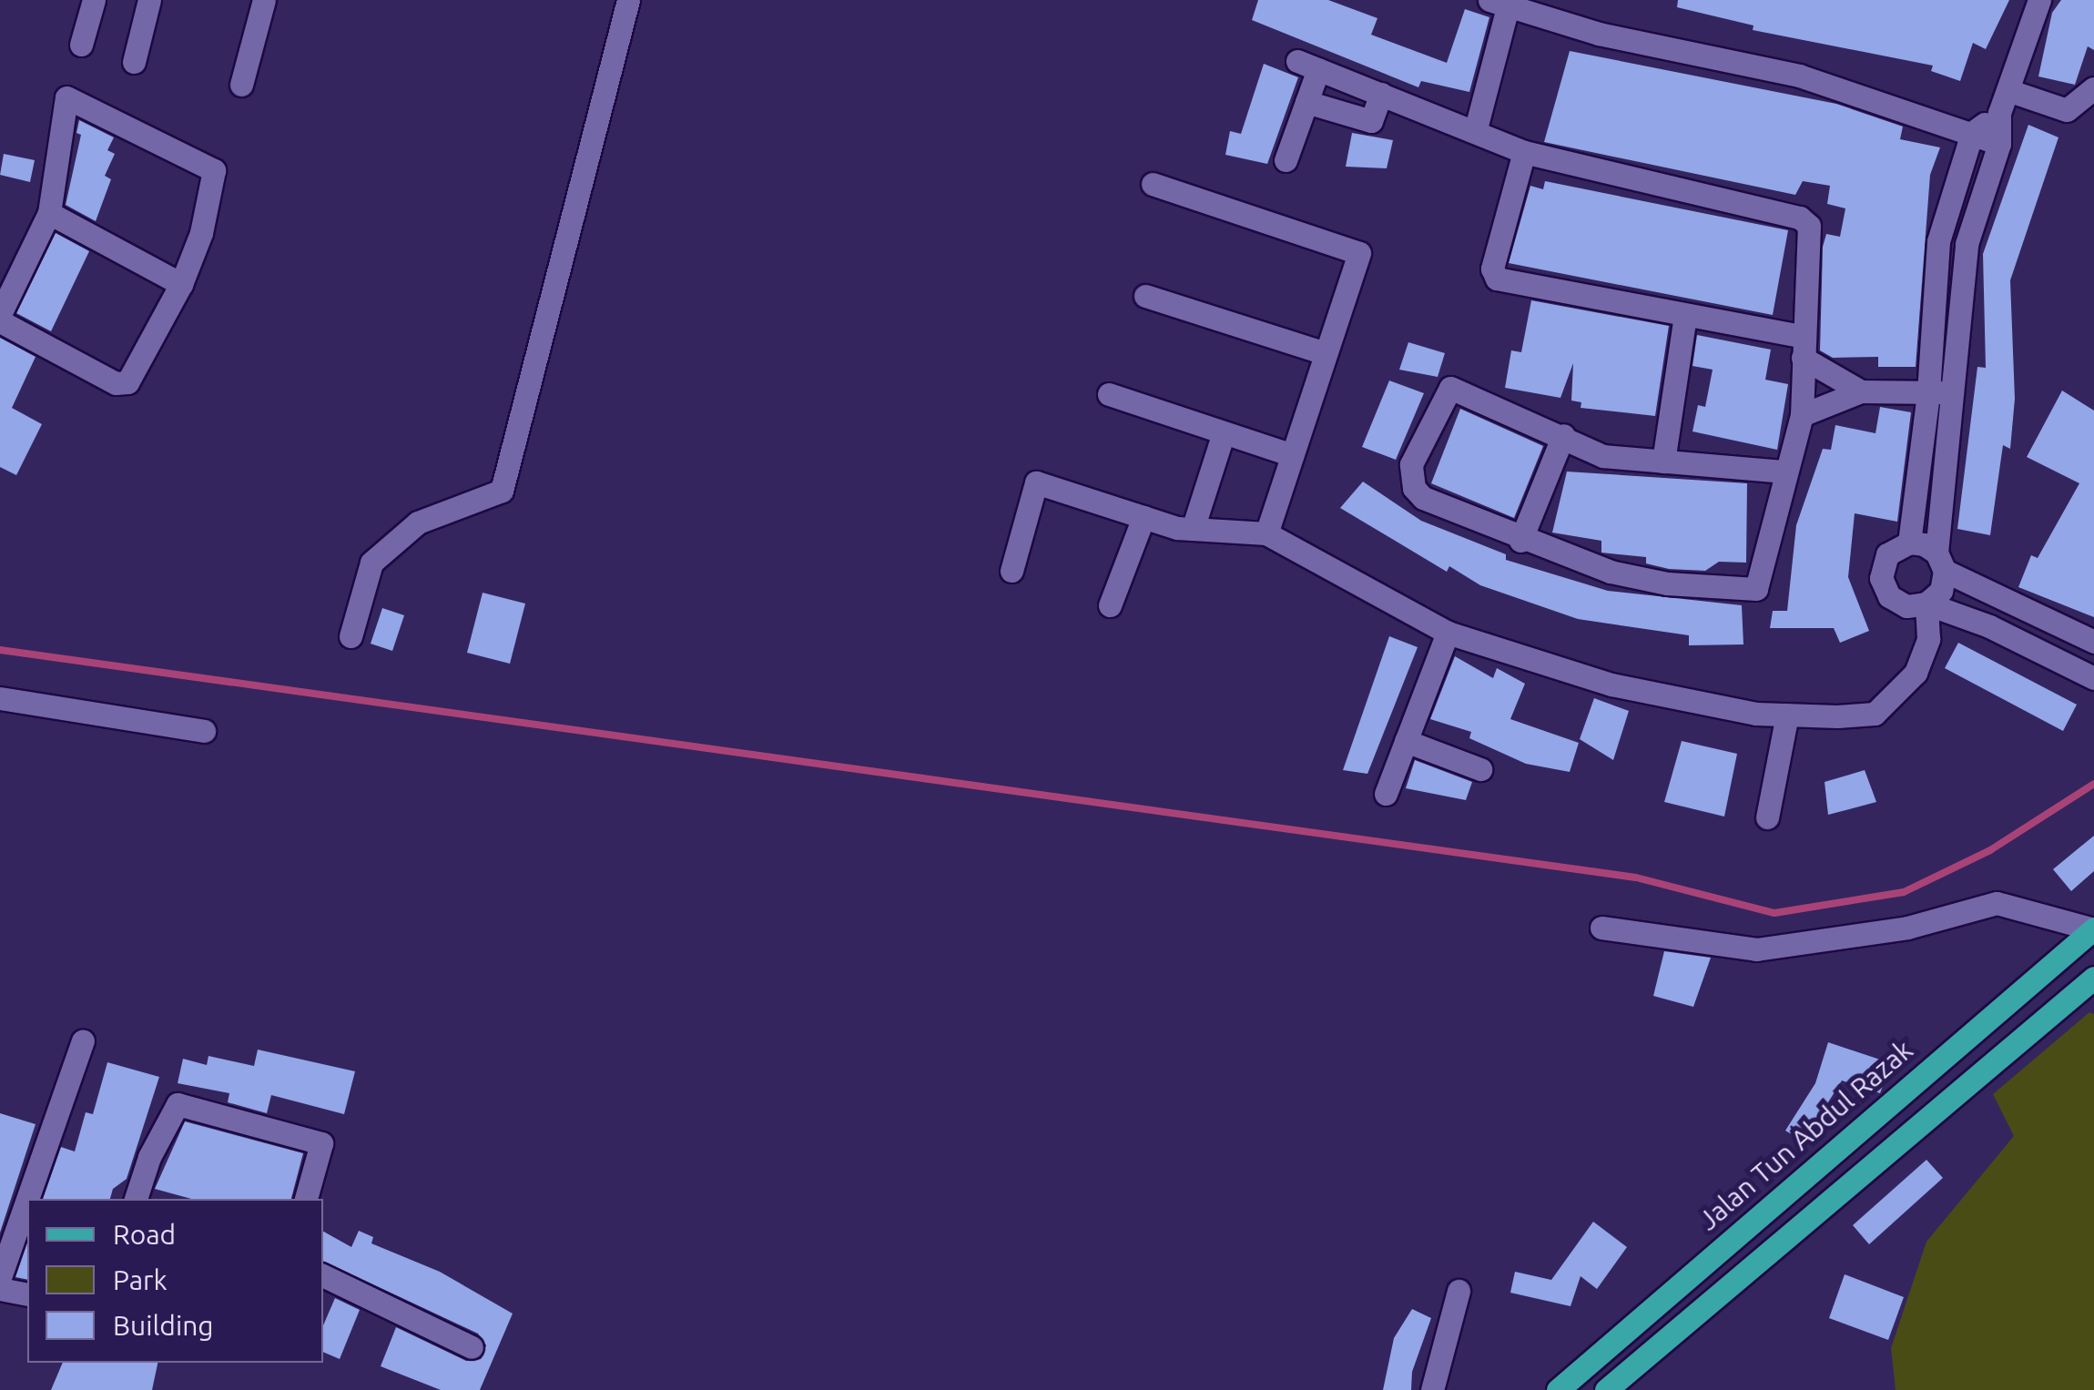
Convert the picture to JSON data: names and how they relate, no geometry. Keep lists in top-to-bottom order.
{
  "streets": {
    "main road": ["Jalan Tun Abdul Razak"]
  },
  "legend": ["Road", "Park", "Building"]
}
